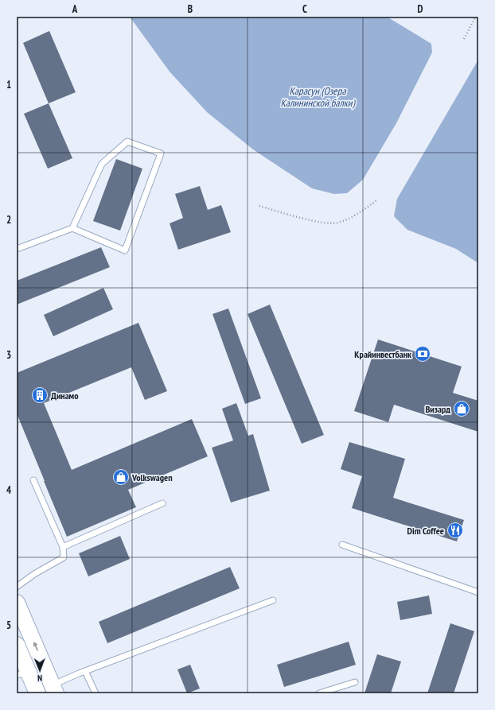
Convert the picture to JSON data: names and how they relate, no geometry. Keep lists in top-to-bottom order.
{
  "water": ["Карасун (Озера Калининской балки)"],
  "places": {
    "bank": ["Крайинвестбанк"],
    "building": ["Динамо"],
    "shop": ["Визард", "Volkswagen"],
    "restaurant": ["Dim Coffee"]
  },
  "north": "bottom",
  "grid": {
    "columns": [
      "A",
      "B",
      "C",
      "D"
    ],
    "rows": [
      "1",
      "2",
      "3",
      "4",
      "5"
    ]
  }
}
